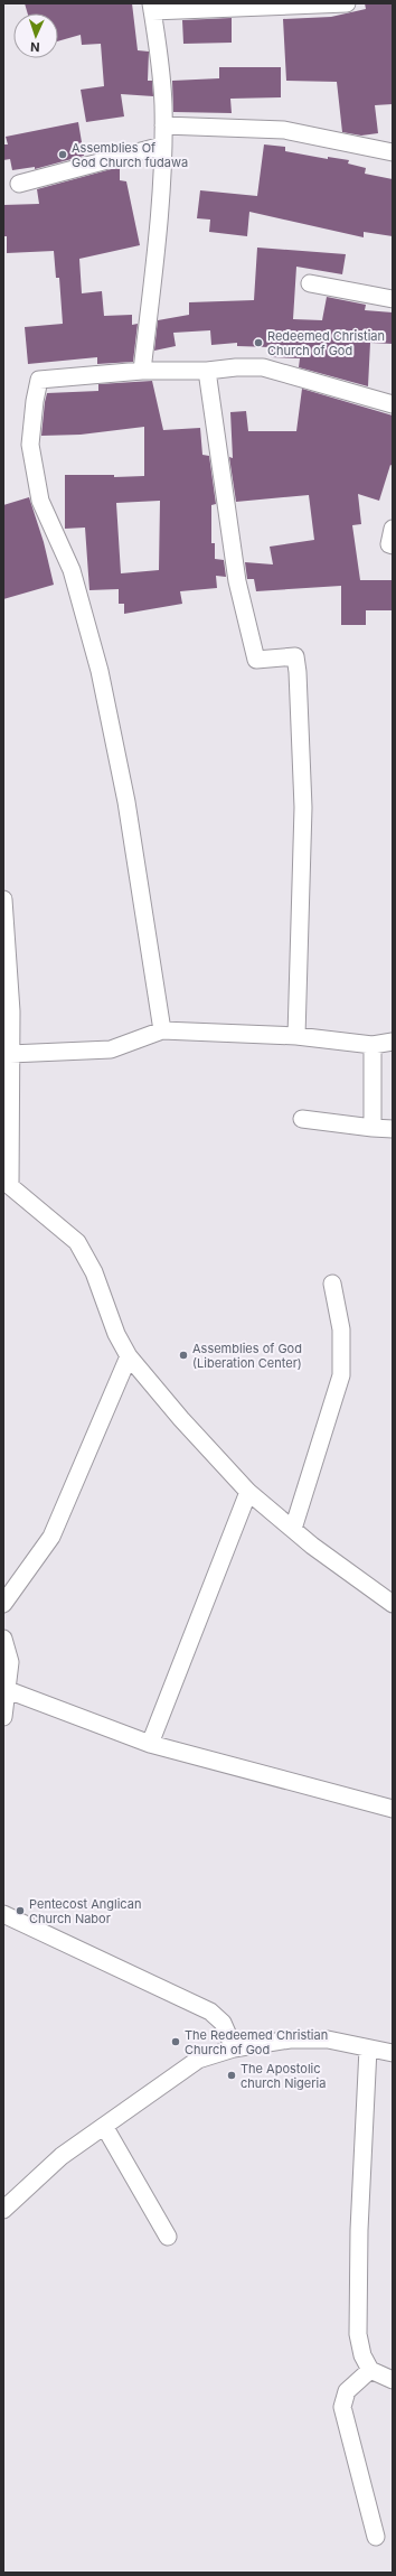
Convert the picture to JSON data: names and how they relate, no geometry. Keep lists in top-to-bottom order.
{
  "places": [
    "Assemblies Of God Church fudawa",
    "Redeemed Christian Church of God",
    "Assemblies of God (Liberation Center)",
    "Pentecost Anglican Church Nabor",
    "The Redeemed Christian Church of God",
    "The Apostolic church Nigeria"
  ],
  "north": "bottom"
}
